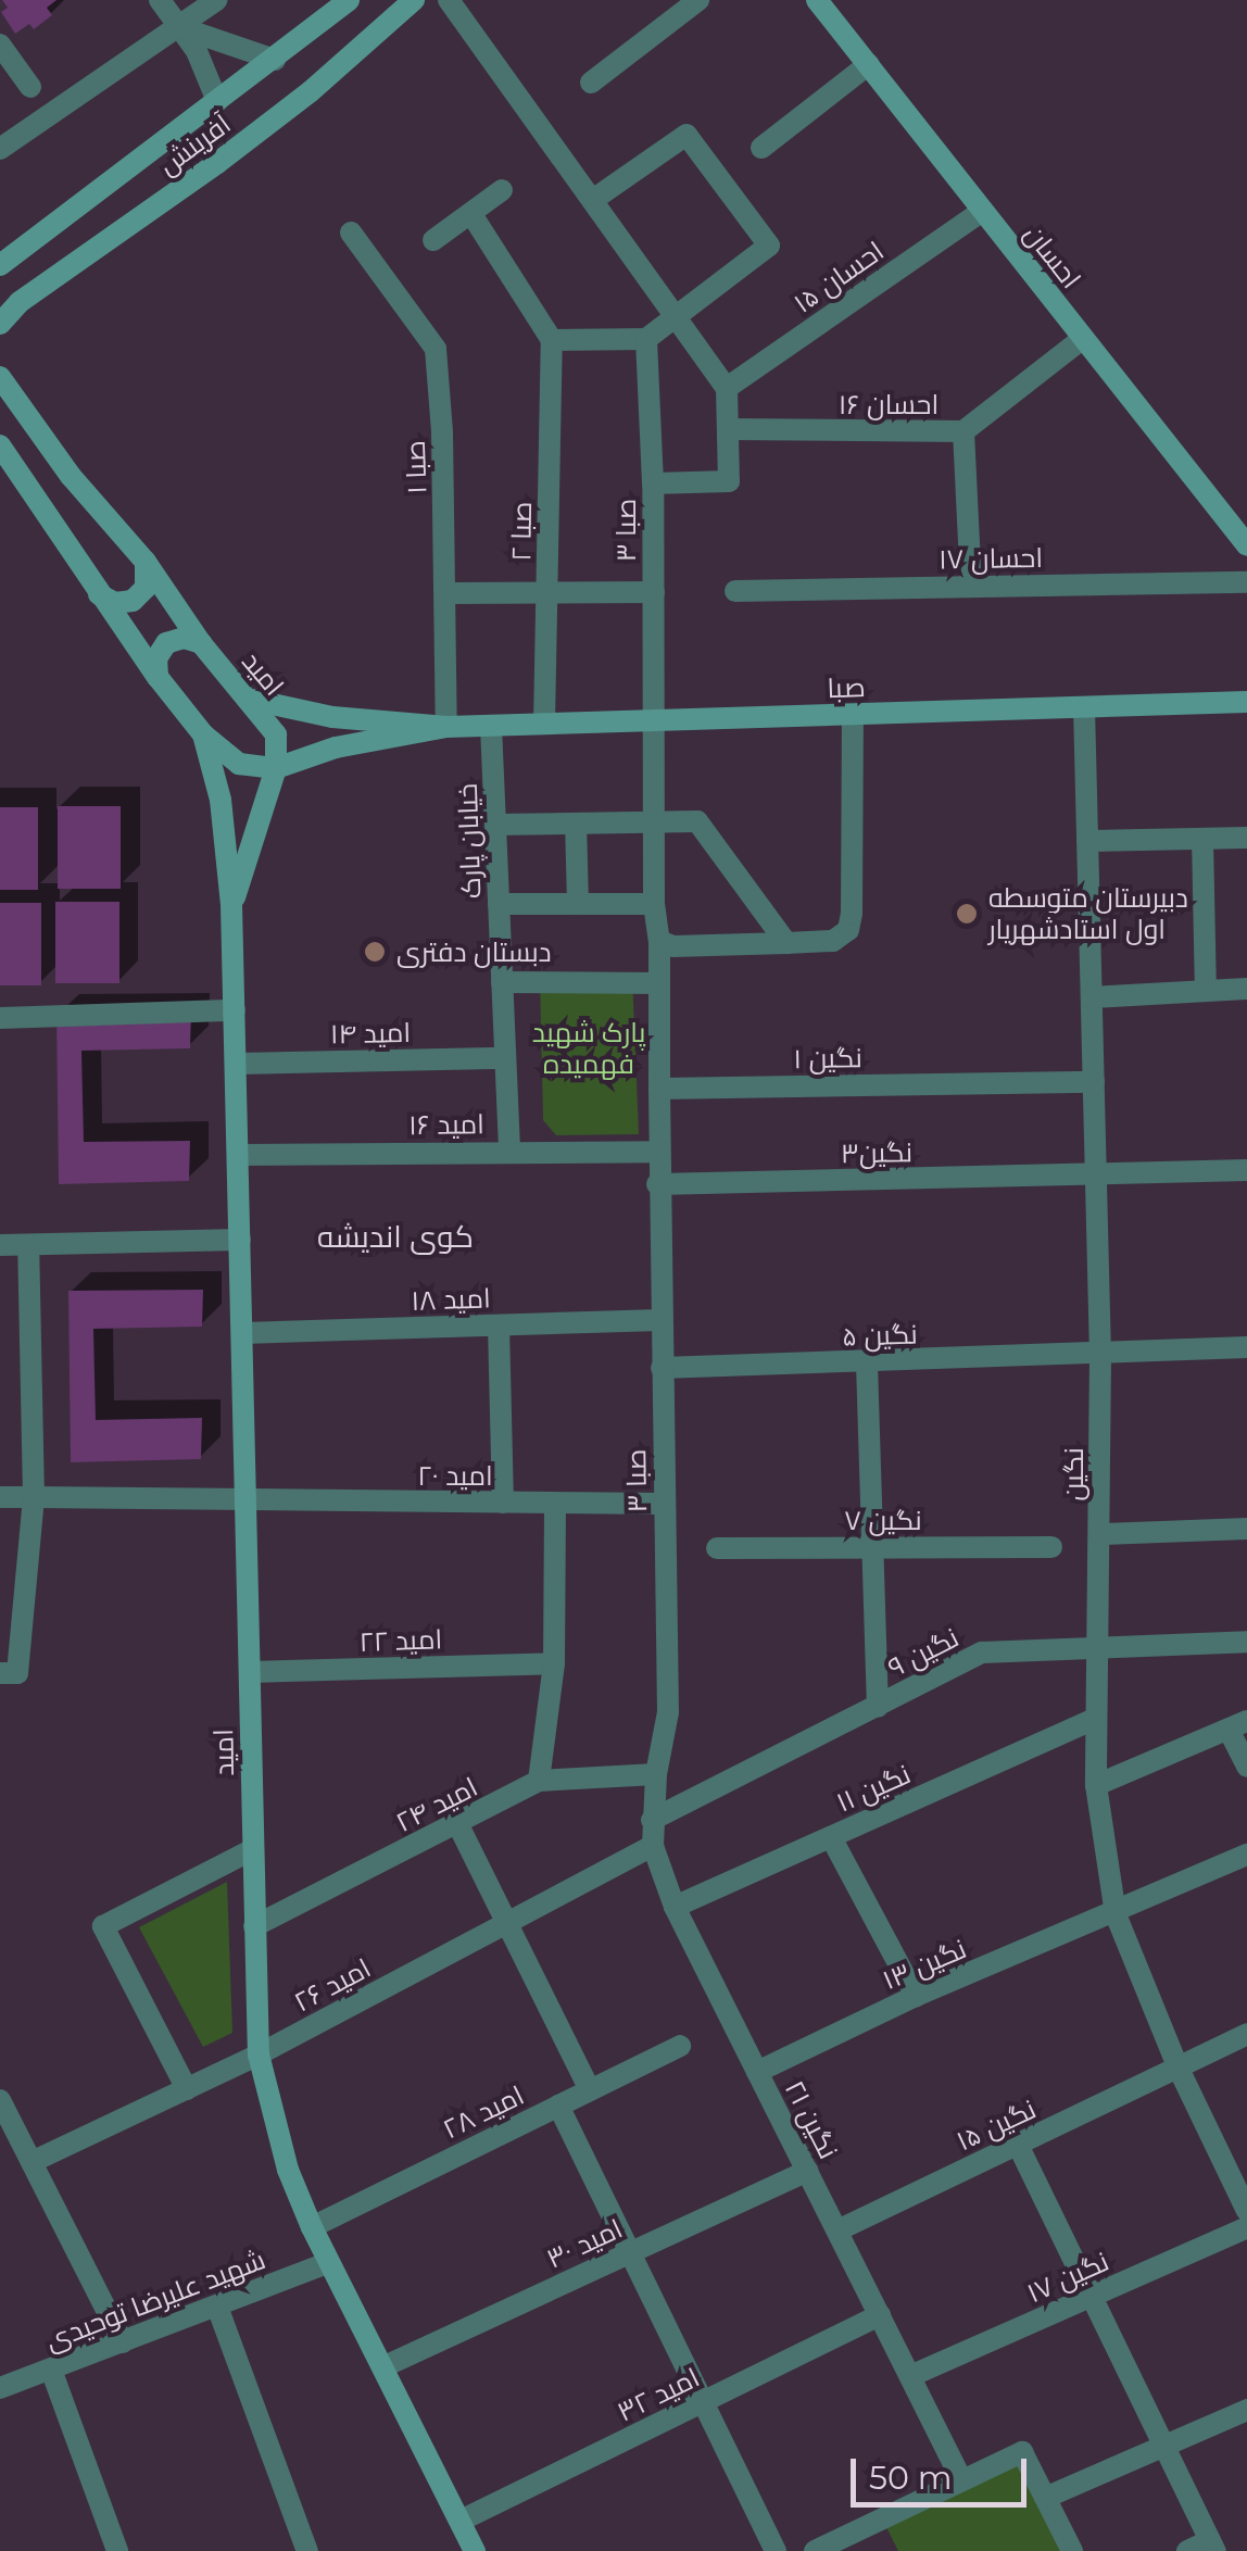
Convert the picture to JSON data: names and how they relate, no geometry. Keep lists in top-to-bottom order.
{
  "streets": {
    "main road": [
      "آفرینش",
      "احسان",
      "امید",
      "صبا"
    ],
    "street": [
      "احسان ۱۵",
      "احسان ۱۶",
      "صبا ۱",
      "صبا ۳",
      "صبا ۲",
      "احسان ۱۷",
      "خیابان پارک",
      "امید ۱۴",
      "نگین ۱",
      "امید ۱۶",
      "نگین۳",
      "امید ۱۸",
      "نگین ۵",
      "نگین",
      "امید ۲۰",
      "نگین ۷",
      "امید ۲۲",
      "نگین ۹",
      "نگین ۱۱",
      "امید ۲۴",
      "نگین ۱۳",
      "امید ۲۶",
      "امید ۲۸",
      "نگین ۲۱",
      "نگین ۱۵",
      "امید ۳۰",
      "نگین ۱۷",
      "شهید علیرضا توحیدی",
      "امید ۳۲"
    ]
  },
  "crossings": [
    ["احسان", "احسان ۱۵"],
    ["احسان", "احسان ۱۶"],
    ["صبا ۱", "صبا"],
    ["صبا ۳", "صبا"],
    ["صبا ۳", "نگین ۱"],
    ["صبا ۳", "نگین۳"],
    ["صبا ۳", "امید ۱۸"],
    ["صبا ۳", "نگین ۵"],
    ["صبا ۳", "امید ۲۰"],
    ["صبا ۳", "امید ۲۴"],
    ["صبا ۳", "نگین ۲۱"],
    ["صبا ۲", "صبا"],
    ["امید", "امید ۱۴"],
    ["امید", "امید ۱۶"],
    ["امید", "امید ۱۸"],
    ["امید", "امید ۲۰"],
    ["امید", "امید ۲۲"],
    ["امید", "امید ۲۴"],
    ["امید", "امید ۲۶"],
    ["امید", "امید ۲۸"],
    ["امید", "امید ۳۰"],
    ["امید", "شهید علیرضا توحیدی"],
    ["امید", "امید ۳۲"],
    ["صبا", "خیابان پارک"],
    ["صبا", "نگین"],
    ["خیابان پارک", "امید ۱۴"],
    ["خیابان پارک", "امید ۱۶"],
    ["نگین ۱", "نگین"],
    ["نگین۳", "نگین"],
    ["نگین ۵", "نگین"],
    ["نگین", "نگین ۹"],
    ["نگین", "نگین ۱۱"],
    ["نگین", "نگین ۱۳"],
    ["نگین", "نگین ۱۵"],
    ["نگین ۹", "نگین ۲۱"],
    ["نگین ۱۱", "نگین ۲۱"],
    ["امید ۲۴", "نگین ۲۱"],
    ["نگین ۱۳", "نگین ۲۱"],
    ["امید ۲۶", "نگین ۲۱"],
    ["نگین ۲۱", "نگین ۱۵"],
    ["نگین ۲۱", "امید ۳۰"],
    ["نگین ۲۱", "نگین ۱۷"],
    ["نگین ۲۱", "امید ۳۲"]
  ],
  "districts": ["کوی اندیشه"],
  "parks": ["پارک شهید فهمیده"],
  "places": ["دبیرستان متوسطه اول استادشهریار", "دبستان دفتری"],
  "scale_bar": "50 m"
}
